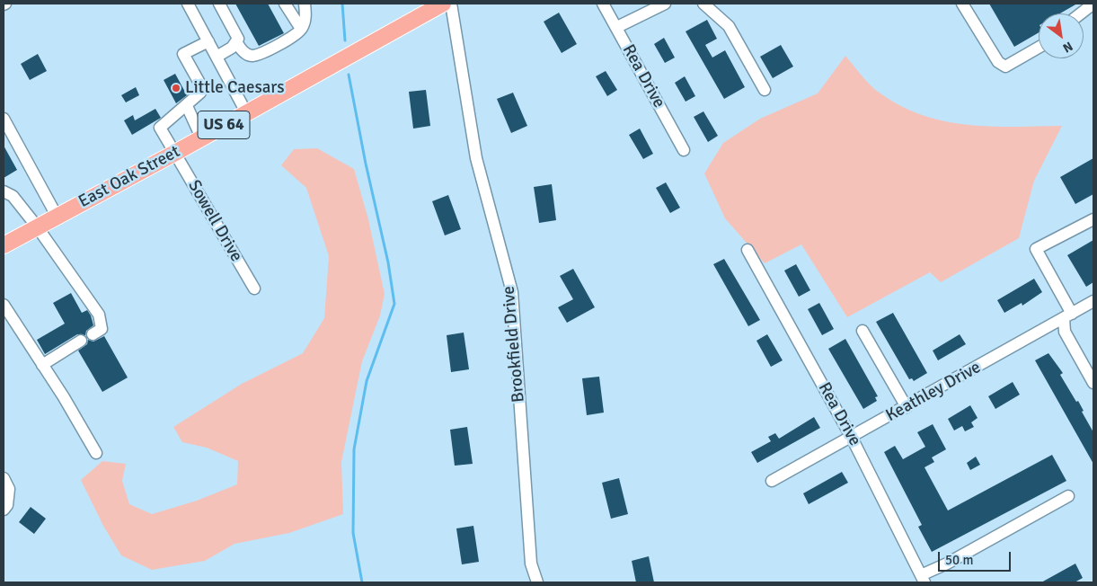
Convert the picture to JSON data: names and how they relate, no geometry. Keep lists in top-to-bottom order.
{
  "streets": {
    "highway": ["US 64", "East Oak Street"],
    "street": [
      "Rea Drive",
      "Sowell Drive",
      "Brookfield Drive",
      "Keathley Drive"
    ]
  },
  "crossings": [
    ["Rea Drive", "Keathley Drive"],
    ["East Oak Street", "Sowell Drive"]
  ],
  "places": ["Little Caesars"],
  "scale_bar": "50 m",
  "north": "bottom right"
}
